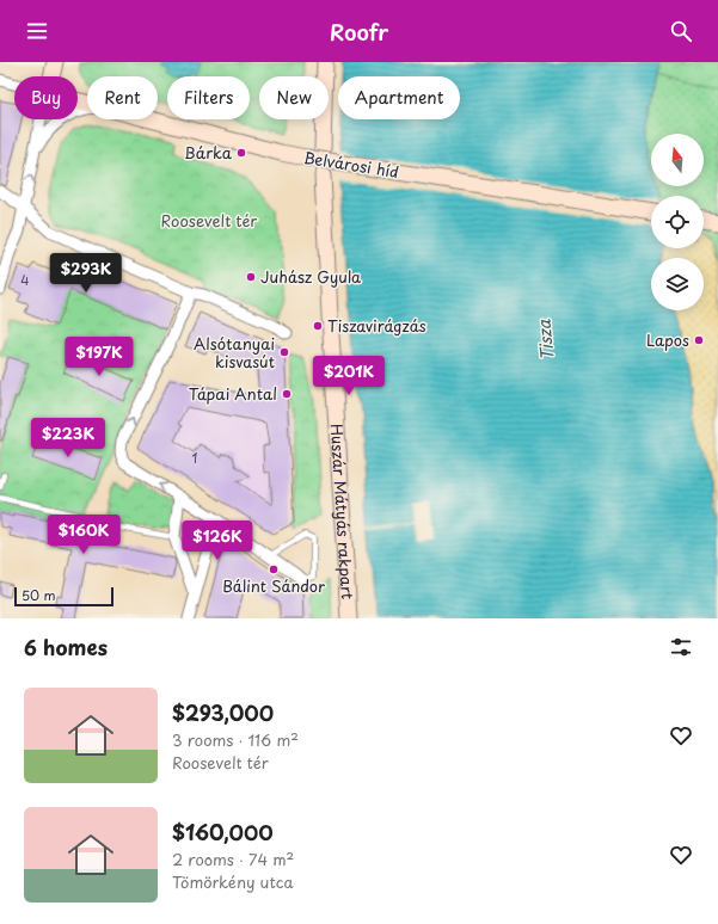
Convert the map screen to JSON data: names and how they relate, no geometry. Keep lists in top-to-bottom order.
{
  "streets": {
    "street": ["Belvárosi híd", "Huszár Mátyás rakpart"]
  },
  "water": ["Tisza"],
  "parks": ["Roosevelt tér"],
  "places": [
    "Bárka",
    "Juhász Gyula",
    "Tiszavirágzás",
    "Lapos",
    "Alsótanyai kisvasút",
    "Tápai Antal",
    "Bálint Sándor"
  ],
  "house_numbers": ["4", "1"],
  "scale_bar": "50 m",
  "north": "top",
  "page": {
    "header": "Roofr",
    "chip": [
      "Buy",
      "Rent",
      "Filters",
      "New",
      "Apartment"
    ],
    "price": [
      "$293K",
      "$197K",
      "$201K",
      "$223K",
      "$160K",
      "$126K"
    ],
    "scale": "50 m",
    "heading": "6 homes",
    "list": [
      {
        "name": "$293,000",
        "note": "3 rooms · 116 m² · Roosevelt tér"
      },
      {
        "name": "$160,000",
        "note": "2 rooms · 74 m² · Tömörkény utca"
      }
    ]
  }
}
